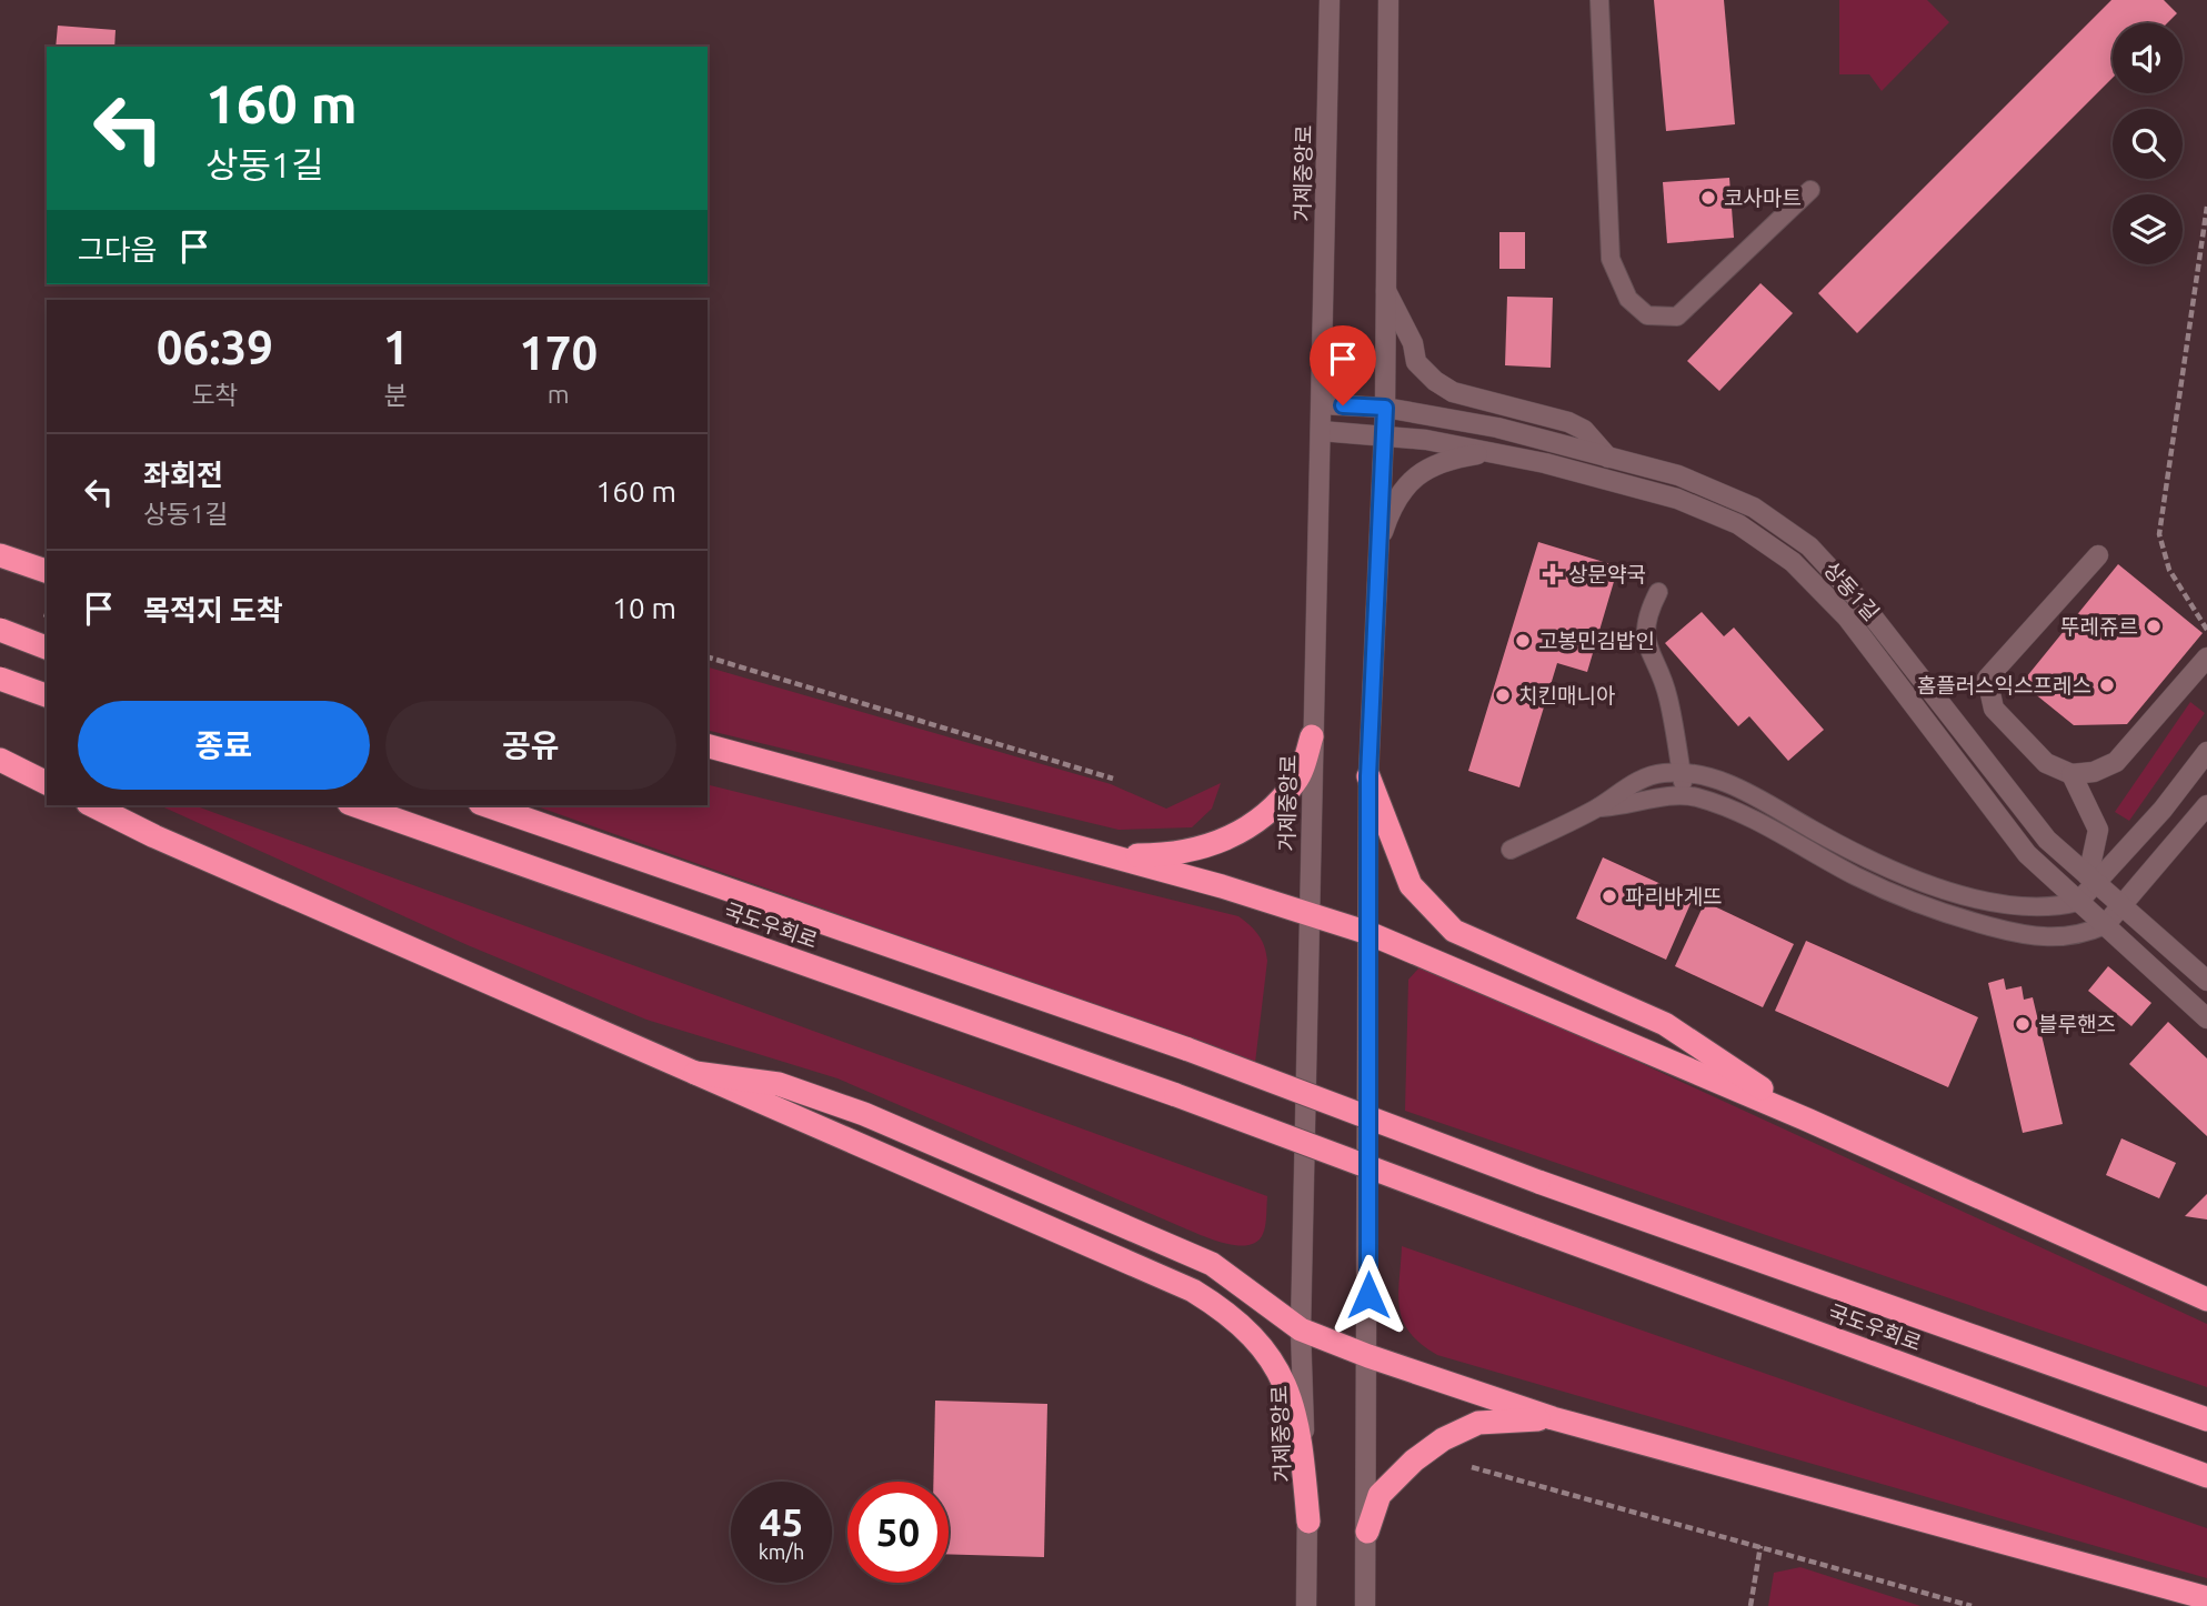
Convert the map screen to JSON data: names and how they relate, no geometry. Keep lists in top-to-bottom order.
{
  "streets": {
    "highway": ["국도우회로"],
    "main road": ["거제중앙로", "상동1길"]
  },
  "crossings": [
    ["거제중앙로", "상동1길"]
  ],
  "places": {
    "other": [
      "코사마트",
      "뚜레쥬르",
      "고봉민김밥인",
      "홈플러스익스프레스",
      "치킨매니아",
      "파리바게뜨",
      "블루핸즈"
    ],
    "health": ["상문약국"]
  },
  "page": {
    "turn": ["160 m", "상동1길"],
    "then": "그다음",
    "eta": [
      "06:39",
      "도착",
      "1",
      "분",
      "170",
      "m"
    ],
    "list": [
      {
        "name": "좌회전",
        "note": "상동1길",
        "value": "160 m"
      },
      {
        "name": "목적지 도착",
        "value": "10 m"
      }
    ],
    "buttons": ["종료", "공유"],
    "speed": "45 km/h",
    "limit": "50"
  }
}
